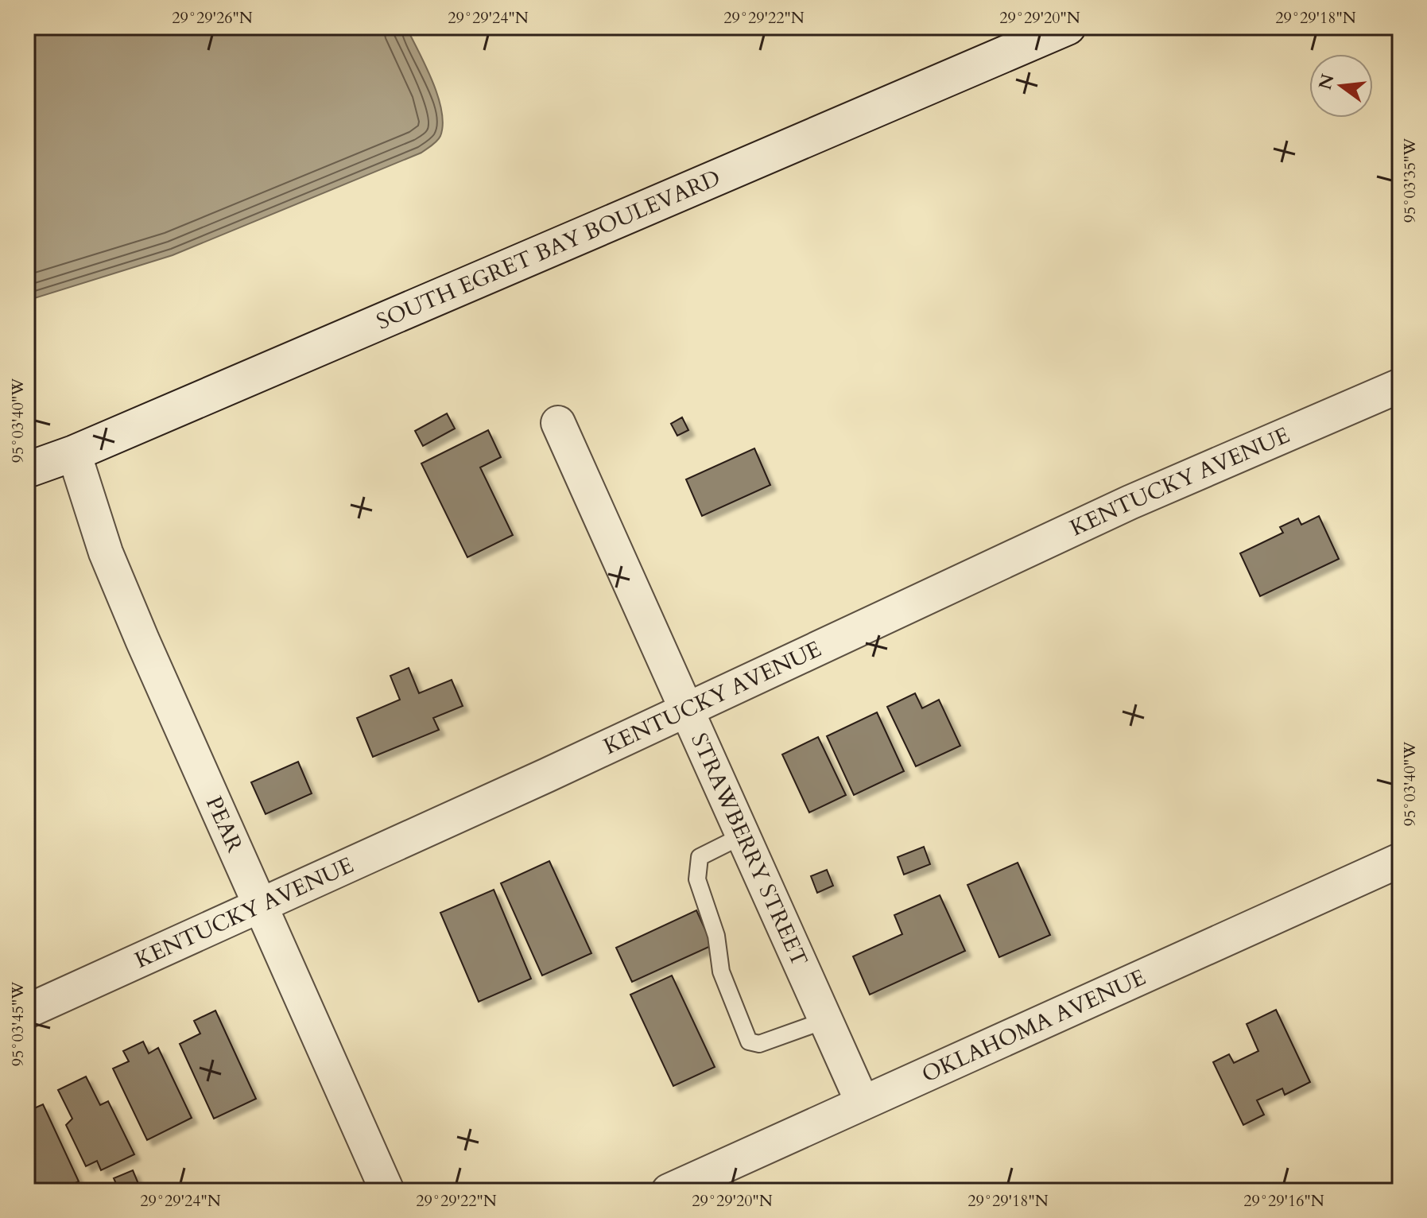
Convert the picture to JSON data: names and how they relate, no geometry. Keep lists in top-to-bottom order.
{
  "streets": {
    "main road": ["SOUTH EGRET BAY BOULEVARD"],
    "street": [
      "KENTUCKY AVENUE",
      "PEAR",
      "STRAWBERRY STREET",
      "OKLAHOMA AVENUE"
    ]
  },
  "crossings": [
    ["SOUTH EGRET BAY BOULEVARD", "PEAR"],
    ["KENTUCKY AVENUE", "PEAR"],
    ["KENTUCKY AVENUE", "STRAWBERRY STREET"],
    ["STRAWBERRY STREET", "OKLAHOMA AVENUE"]
  ],
  "north": "left",
  "coordinates": [
    "29°29'26\"N",
    "29°29'24\"N",
    "29°29'22\"N",
    "29°29'20\"N",
    "29°29'18\"N",
    "95°03'35\"W",
    "95°03'40\"W",
    "95°03'45\"W",
    "29°29'16\"N"
  ]
}
